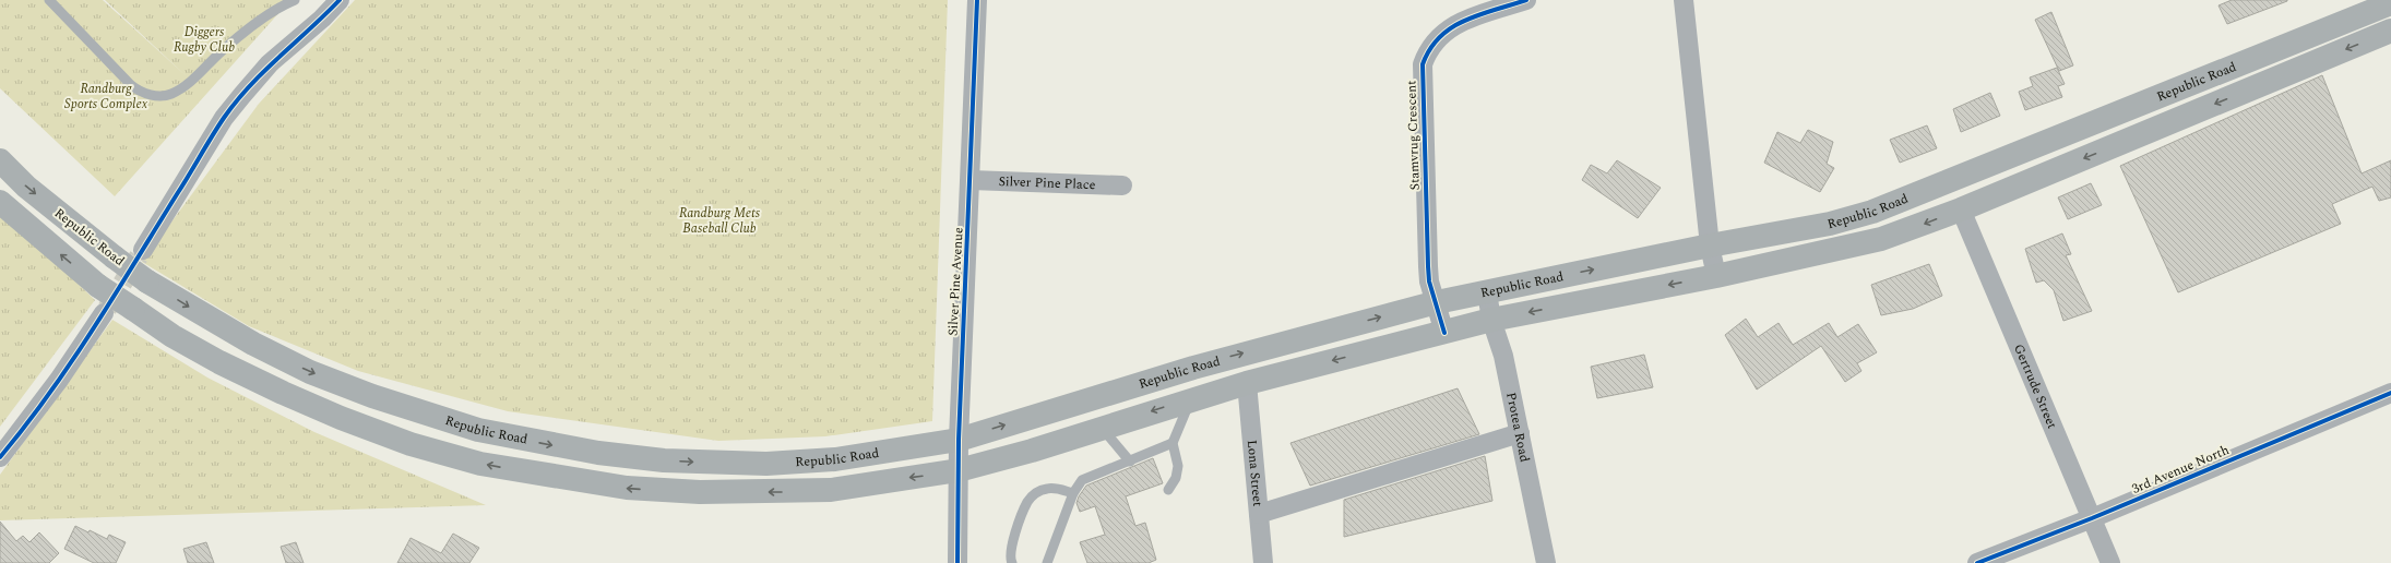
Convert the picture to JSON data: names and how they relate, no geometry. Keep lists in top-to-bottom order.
{
  "streets": {
    "main road": ["Republic Road"],
    "street": [
      "Stamvrug Crescent",
      "Silver Pine Place",
      "Silver Pine Avenue",
      "Gertrude Street",
      "Protea Road",
      "3rd Avenue North",
      "Lona Street"
    ]
  },
  "crossings": [
    ["Republic Road", "Stamvrug Crescent"],
    ["Republic Road", "Silver Pine Avenue"],
    ["Republic Road", "Protea Road"],
    ["Silver Pine Place", "Silver Pine Avenue"],
    ["Gertrude Street", "3rd Avenue North"]
  ],
  "parks": ["Diggers Rugby Club", "Randburg Sports Complex", "Randburg Mets Baseball Club"]
}
